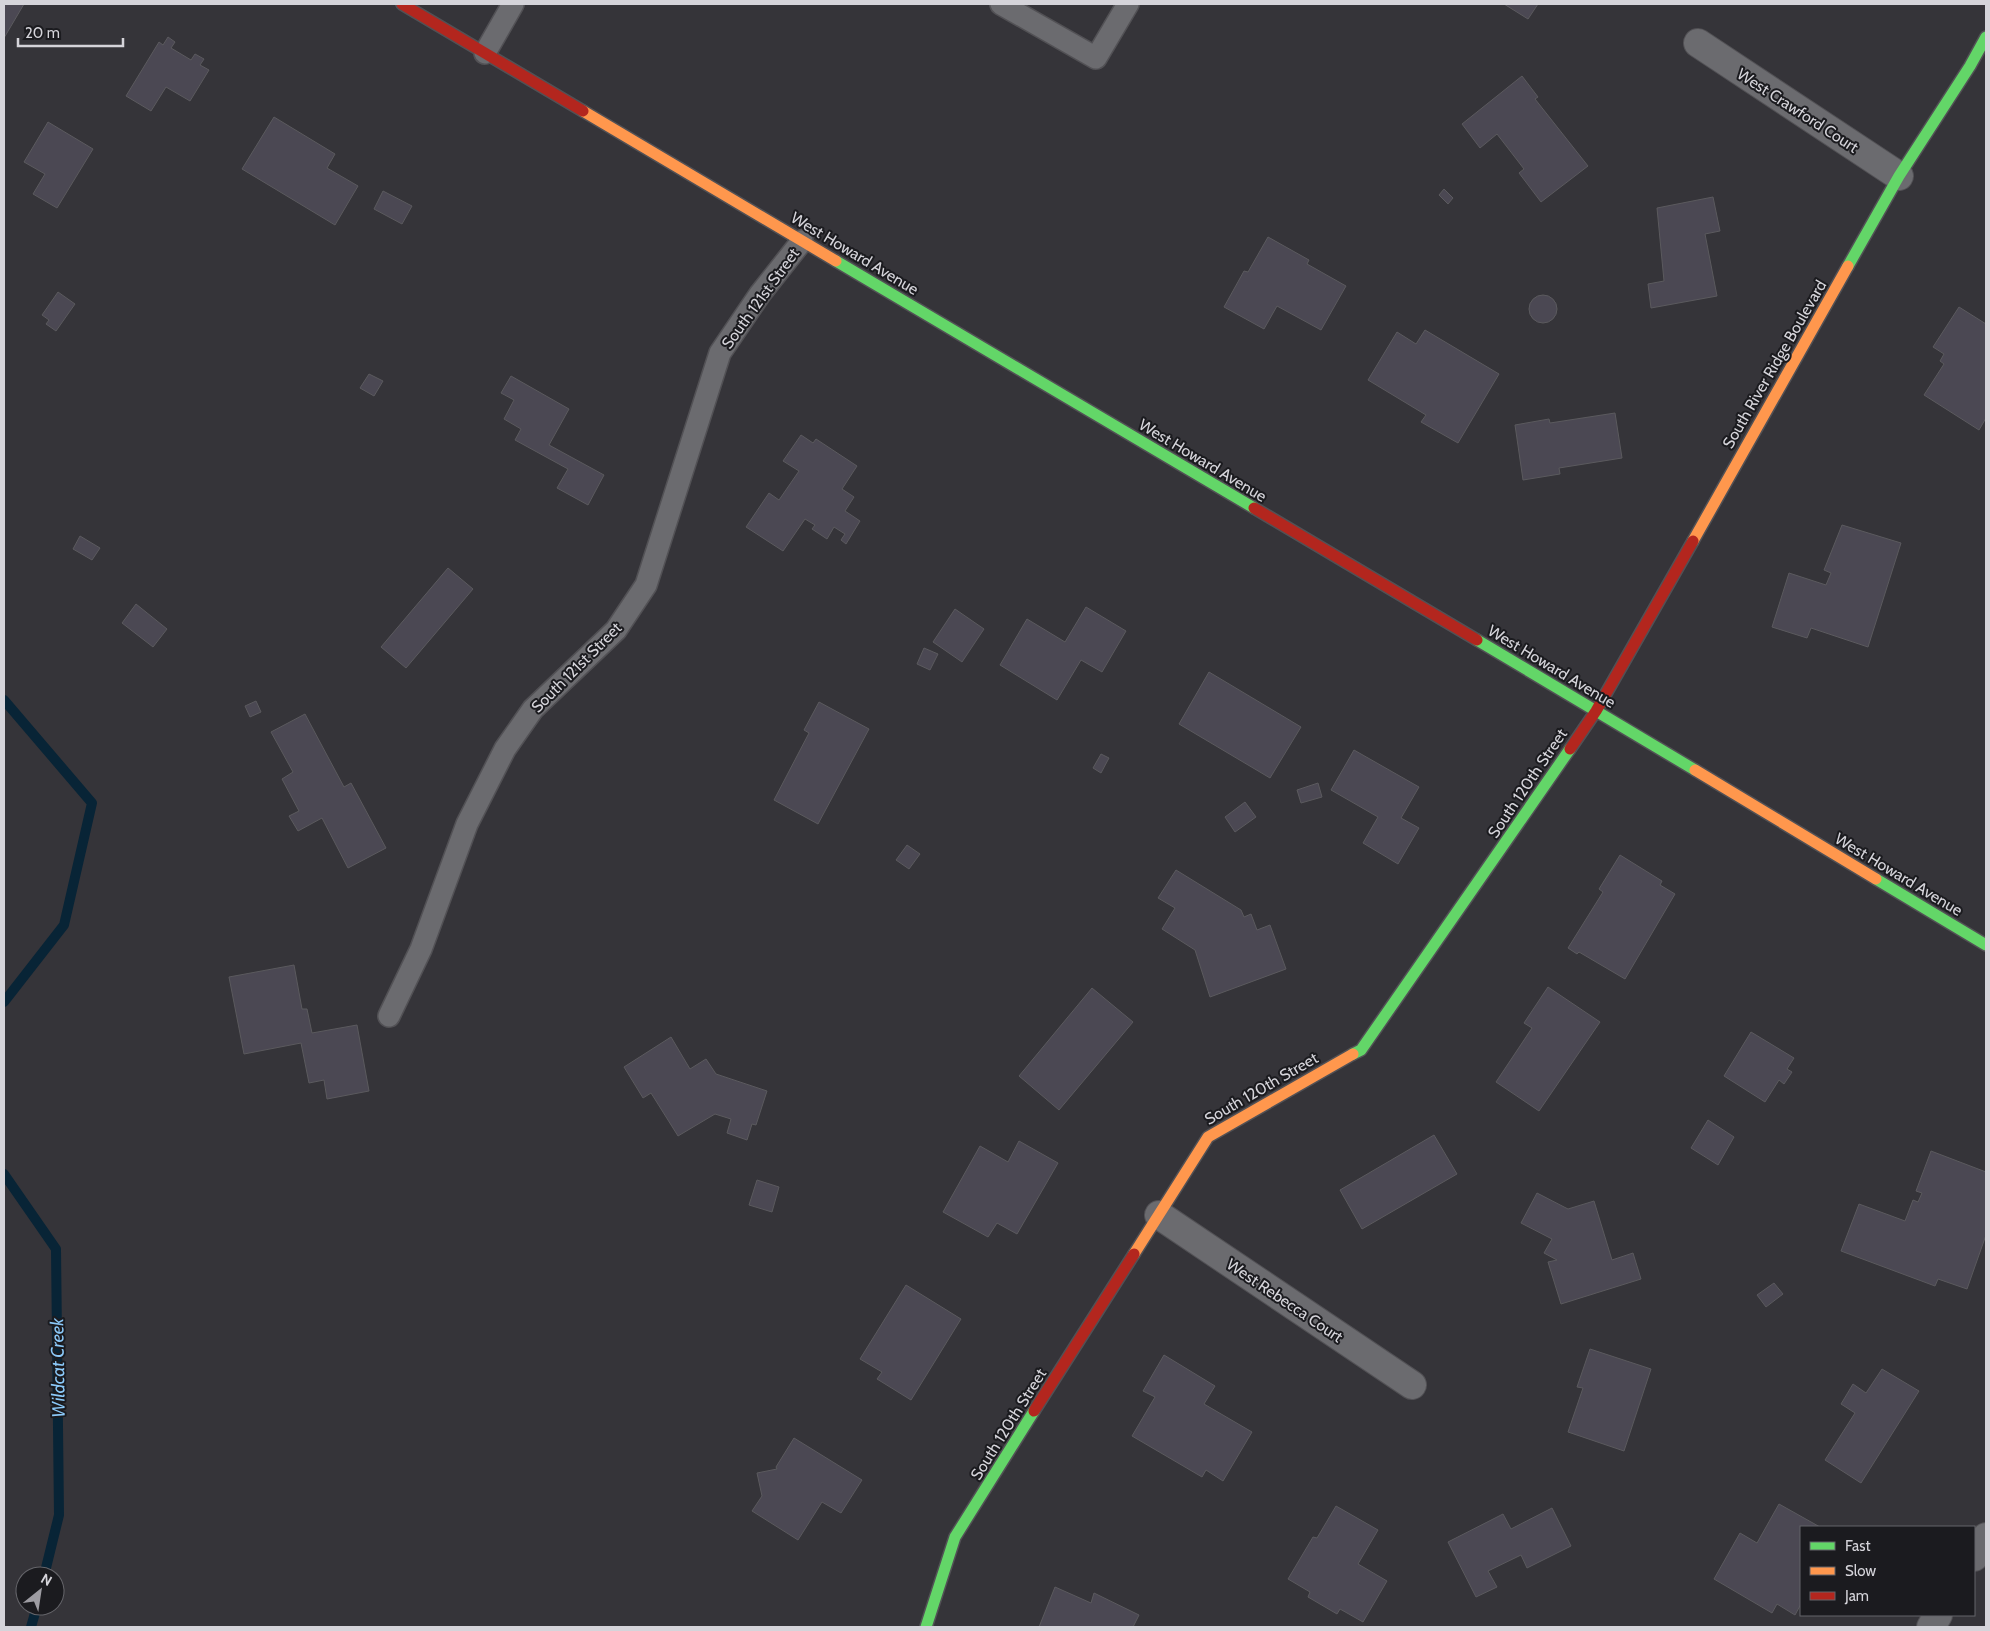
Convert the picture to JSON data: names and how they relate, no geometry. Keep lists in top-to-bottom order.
{
  "streets": {
    "street": [
      "West Crawford Court",
      "West Howard Avenue",
      "South River Ridge Boulevard",
      "South 120th Street",
      "West Rebecca Court"
    ],
    "lane": ["South 121st Street"]
  },
  "crossings": [
    ["West Crawford Court", "South River Ridge Boulevard"],
    ["West Howard Avenue", "South 121st Street"],
    ["West Howard Avenue", "South River Ridge Boulevard"],
    ["West Howard Avenue", "South 120th Street"],
    ["South River Ridge Boulevard", "South 120th Street"],
    ["South 120th Street", "West Rebecca Court"]
  ],
  "water": ["Wildcat Creek"],
  "legend": ["Fast", "Slow", "Jam"],
  "scale_bar": "20 m",
  "north": "top right"
}
